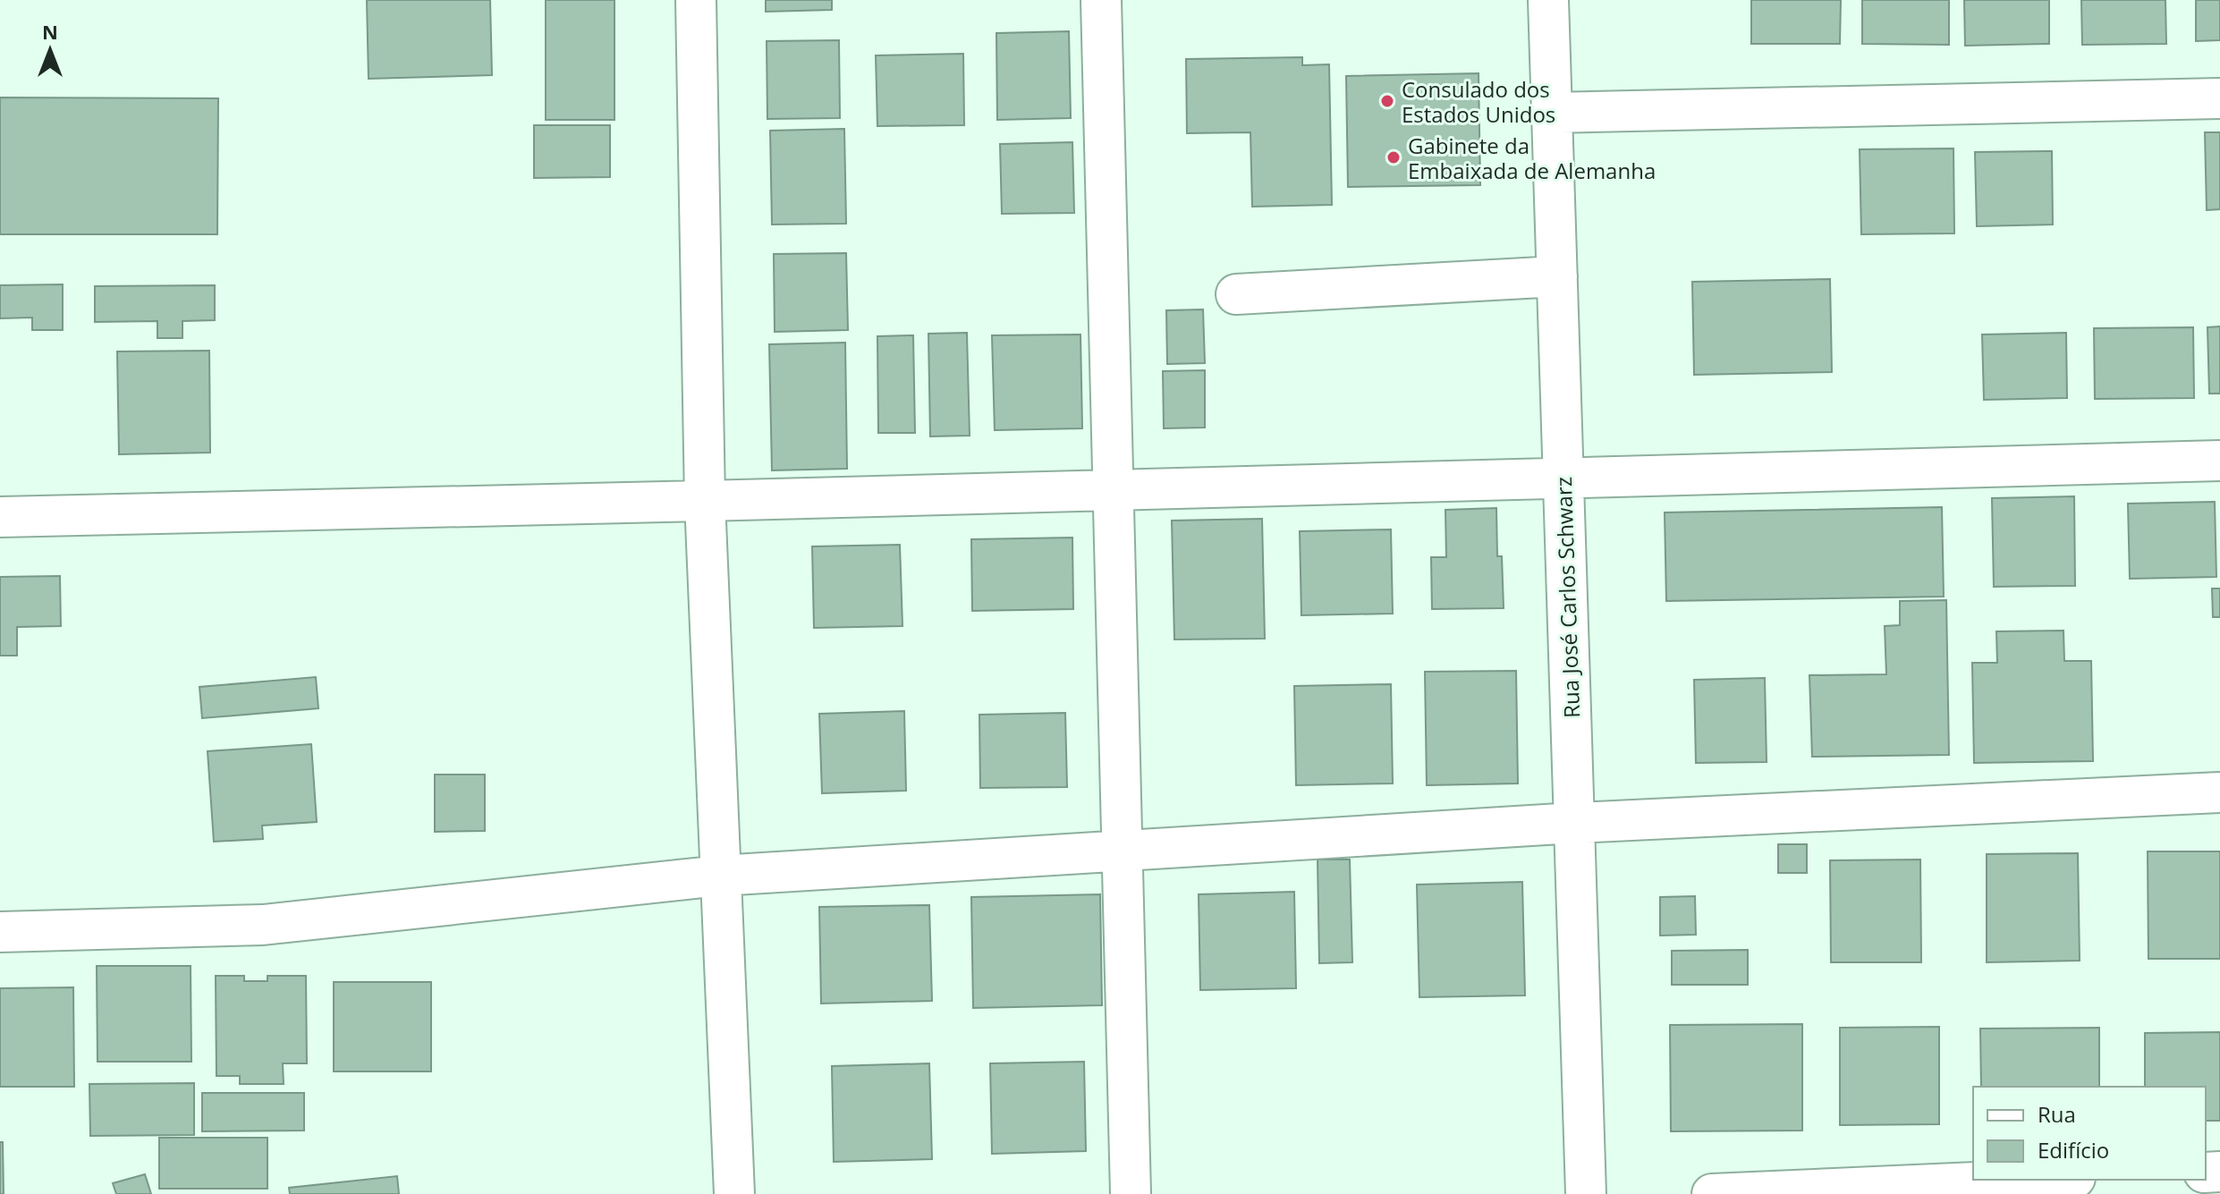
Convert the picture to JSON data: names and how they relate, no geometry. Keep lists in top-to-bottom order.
{
  "streets": {
    "street": ["Rua José Carlos Schwarz"]
  },
  "places": ["Consulado dos Estados Unidos", "Gabinete da Embaixada de Alemanha"],
  "legend": ["Rua", "Edifício"],
  "north": "top"
}
